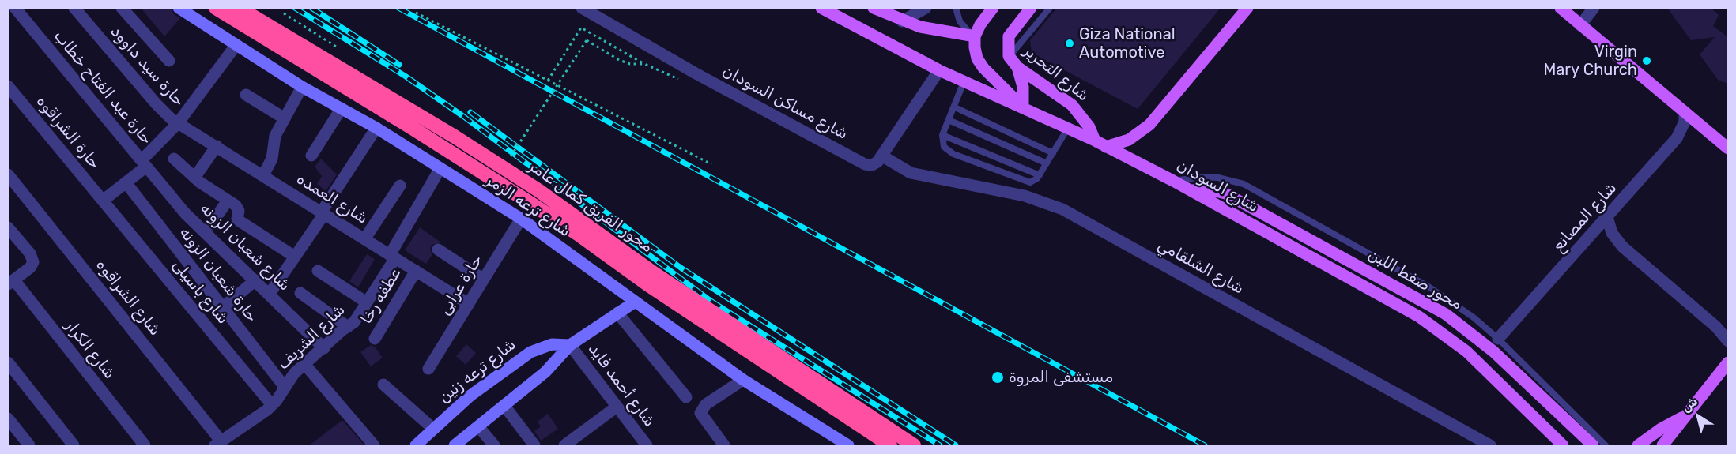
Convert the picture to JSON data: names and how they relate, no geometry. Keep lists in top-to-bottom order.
{
  "streets": {
    "highway": ["محور الفريق كمال عامر"],
    "main road": [
      "شارع التحرير",
      "شارع السودان",
      "شارع ترعه الزمر",
      "محور صفط اللبن",
      "شارع ترعه زنين"
    ],
    "street": [
      "حارة سيد داوود",
      "حارة عبد الفتاح خطاب",
      "شارع مساكن السودان",
      "حارة الشراقوه",
      "شارع العمده",
      "شارع المصانع",
      "شارع شعبان الزونه",
      "شارع الشلقامي",
      "حارة شعبان الزونه",
      "حارة عرابى",
      "شارع باسيلى",
      "عطفه رخا",
      "شارع الشراقوه",
      "شارع الشريف",
      "شارع الكرار",
      "شارع أحمد فايد"
    ]
  },
  "crossings": [
    ["حارة سيد داوود", "شارع العمده"],
    ["شارع التحرير", "شارع السودان"],
    ["حارة عبد الفتاح خطاب", "شارع شعبان الزونه"],
    ["شارع مساكن السودان", "شارع الشلقامي"],
    ["حارة الشراقوه", "شارع باسيلى"],
    ["شارع السودان", "محور صفط اللبن"],
    ["شارع العمده", "حارة عرابى"],
    ["شارع العمده", "عطفه رخا"],
    ["شارع العمده", "شارع الشريف"],
    ["شارع ترعه الزمر", "حارة عرابى"],
    ["شارع ترعه الزمر", "شارع الشريف"],
    ["شارع شعبان الزونه", "شارع الشريف"],
    ["حارة شعبان الزونه", "شارع الشريف"],
    ["شارع باسيلى", "شارع الشريف"],
    ["شارع الشراقوه", "شارع الشريف"],
    ["شارع ترعه زنين", "شارع أحمد فايد"]
  ],
  "places": ["Giza National Automotive", "Virgin Mary Church", "مستشفى المروة"],
  "north": "top left"
}
